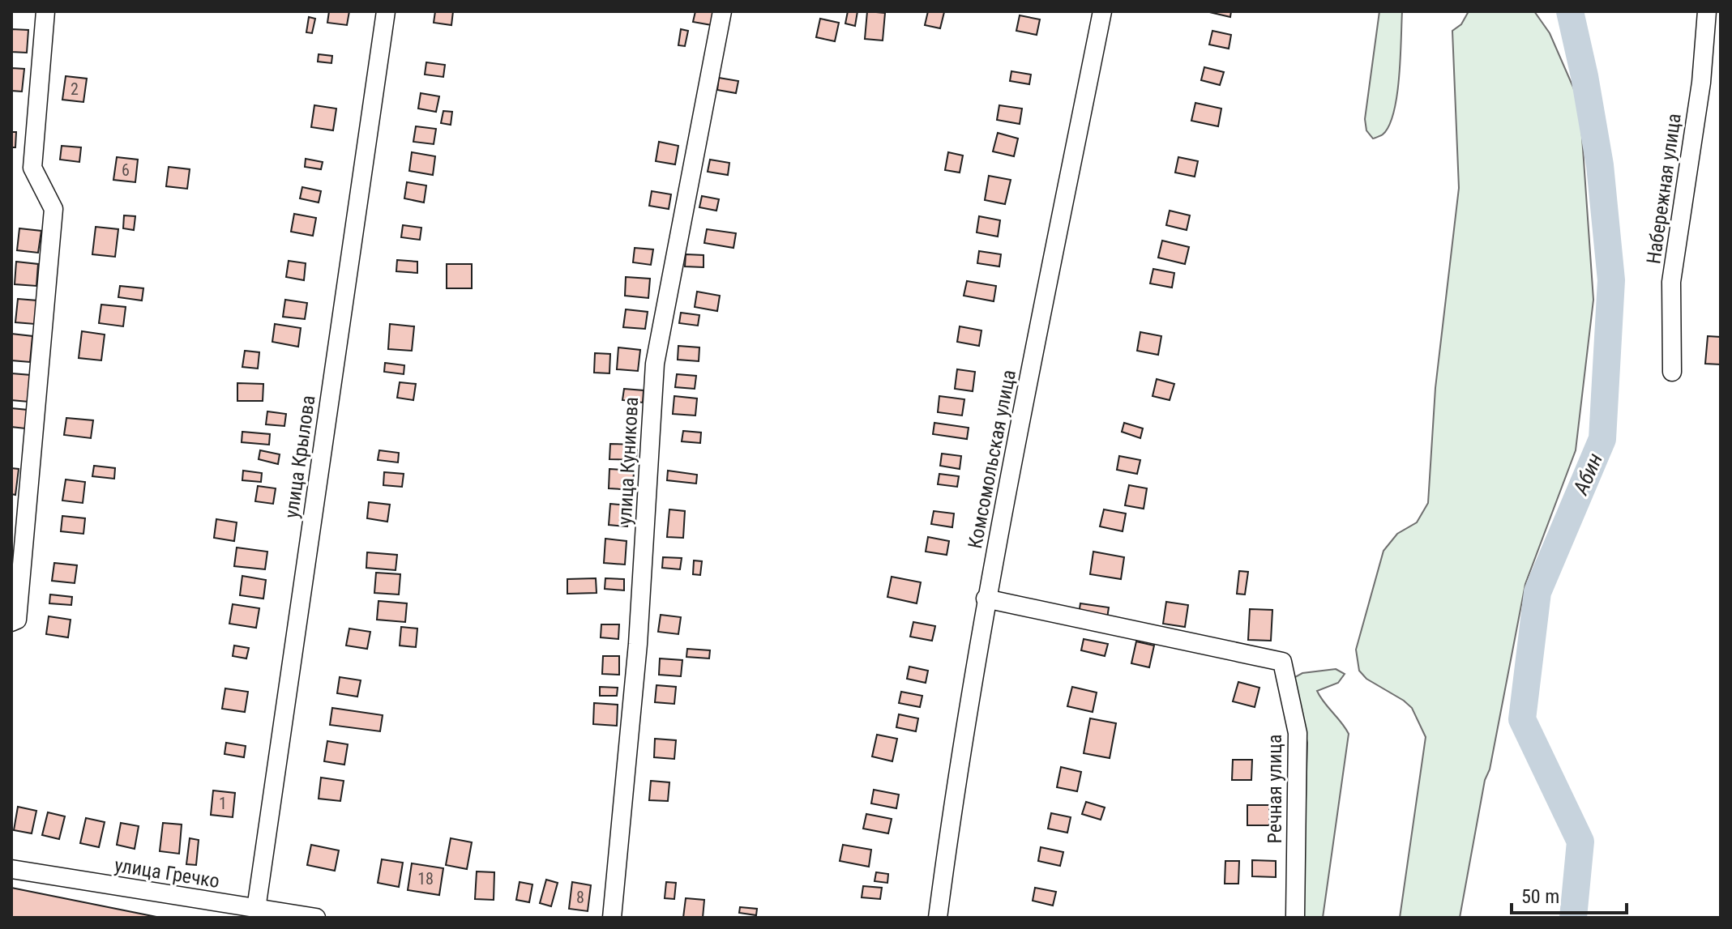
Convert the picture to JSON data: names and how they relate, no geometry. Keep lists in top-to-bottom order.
{
  "streets": {
    "street": [
      "Набережная улица",
      "улица Крылова",
      "Комсомольская улица",
      "улица Куникова",
      "Речная улица",
      "улица Гречко"
    ]
  },
  "crossings": [
    ["улица Крылова", "улица Гречко"],
    ["Комсомольская улица", "Речная улица"]
  ],
  "water": ["Абин"],
  "house_numbers": [
    "2",
    "6",
    "1",
    "18",
    "8"
  ],
  "scale_bar": "50 m"
}
